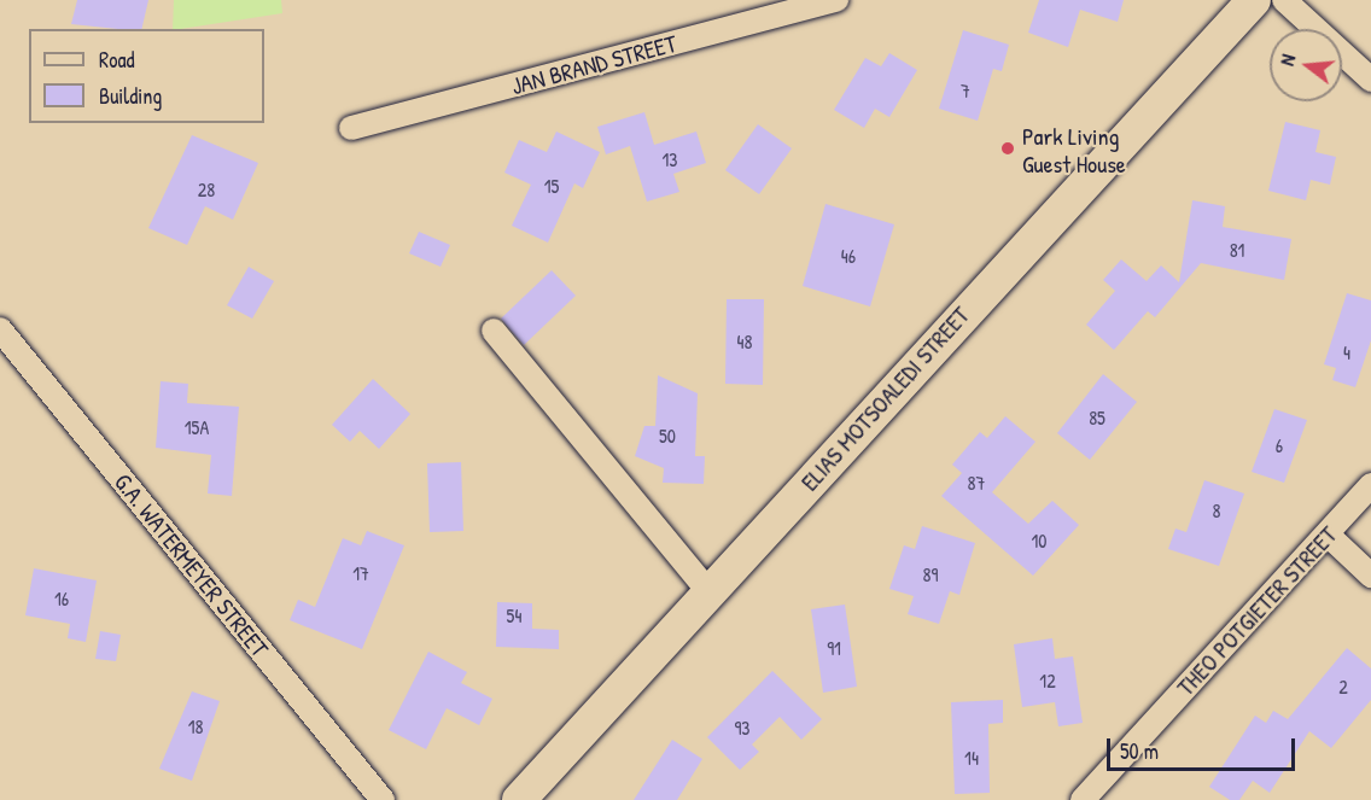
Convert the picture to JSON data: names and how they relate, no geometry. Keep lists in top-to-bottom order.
{
  "streets": {
    "street": [
      "JAN BRAND STREET",
      "ELIAS MOTSOALEDI STREET",
      "G.A. WATERMEYER STREET",
      "THEO POTGIETER STREET"
    ]
  },
  "places": ["Park Living Guest House"],
  "house_numbers": [
    "7",
    "13",
    "15",
    "28",
    "81",
    "46",
    "48",
    "4",
    "85",
    "15A",
    "50",
    "6",
    "87",
    "8",
    "10",
    "17",
    "89",
    "16",
    "54",
    "91",
    "12",
    "2",
    "18",
    "93",
    "14"
  ],
  "legend": ["Road", "Building"],
  "scale_bar": "50 m",
  "north": "left"
}
